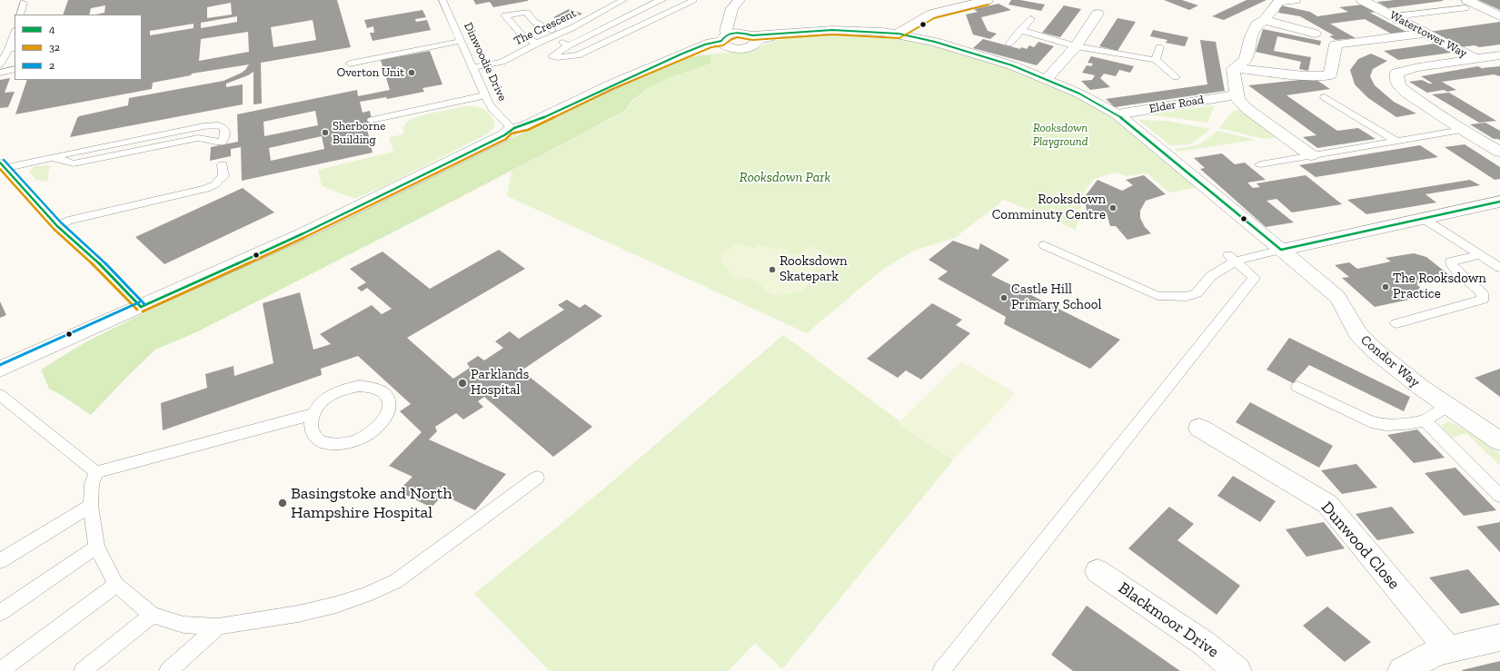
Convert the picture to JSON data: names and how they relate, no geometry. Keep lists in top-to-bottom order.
{
  "streets": {
    "street": [
      "Watertower Way",
      "Elder Road",
      "Condor Way",
      "Dunwood Close",
      "Blackmoor Drive"
    ],
    "lane": ["The Crescent", "Dinwoodie Drive"]
  },
  "crossings": [
    ["The Crescent", "Dinwoodie Drive"],
    ["Elder Road", "Condor Way"]
  ],
  "parks": ["Rooksdown Playground", "Rooksdown Park"],
  "places": [
    "Overton Unit",
    "Sherborne Building",
    "Rooksdown Comminuty Centre",
    "Rooksdown Skatepark",
    "The Rooksdown Practice",
    "Castle Hill Primary School",
    "Parklands Hospital",
    "Basingstoke and North Hampshire Hospital"
  ],
  "lines": ["transit line 32", "transit line 4", "transit line 2"],
  "legend": ["4", "32", "2"]
}
